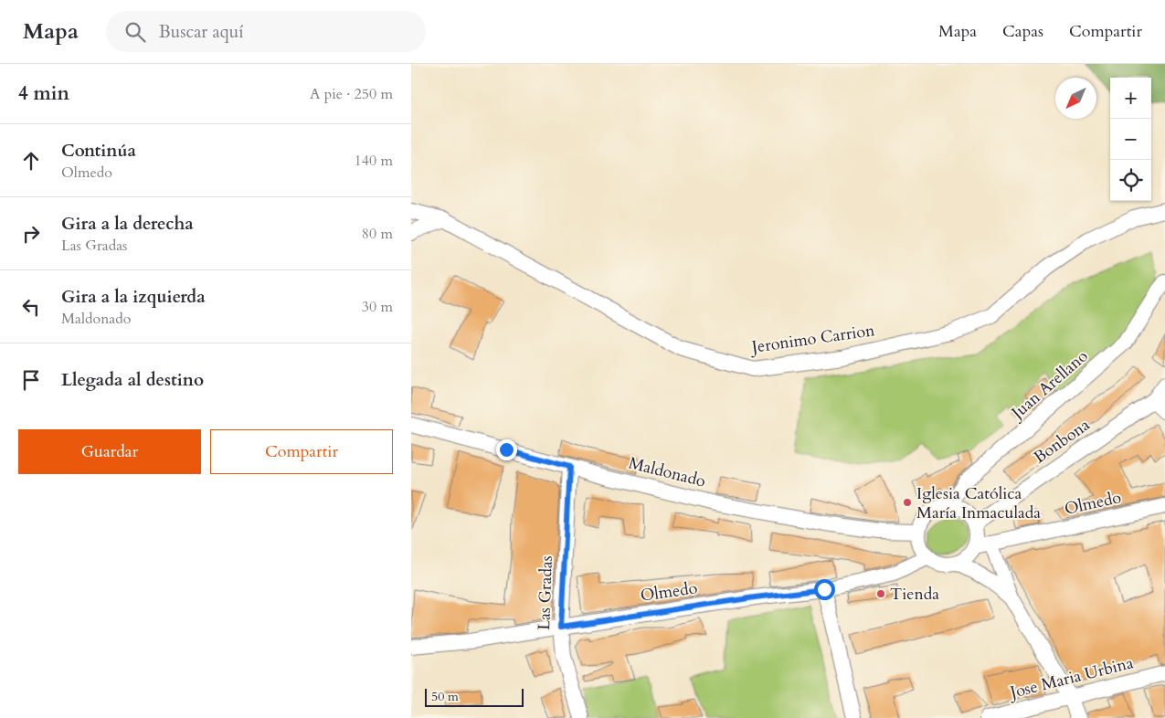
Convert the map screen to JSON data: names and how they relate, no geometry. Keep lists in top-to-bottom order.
{
  "streets": {
    "street": [
      "Jeronimo Carrion",
      "Juan Arellano",
      "Bonbona",
      "Maldonado",
      "Olmedo",
      "Las Gradas",
      "Jose Maria Urbina"
    ]
  },
  "crossings": [
    ["Juan Arellano", "Bonbona"],
    ["Juan Arellano", "Maldonado"],
    ["Juan Arellano", "Olmedo"],
    ["Bonbona", "Maldonado"],
    ["Bonbona", "Olmedo"],
    ["Maldonado", "Olmedo"],
    ["Maldonado", "Las Gradas"],
    ["Olmedo", "Las Gradas"]
  ],
  "places": ["Iglesia Católica María Inmaculada", "Tienda"],
  "scale_bar": "50 m",
  "north": "bottom left",
  "page": {
    "header": "Mapa",
    "search": "Buscar aquí",
    "nav": ["Mapa", "Capas", "Compartir"],
    "heading": ["4 min", "A pie · 250 m"],
    "map_buttons": ["+", "−"],
    "list": [
      ["Continúa", "Olmedo", "140 m"],
      ["Gira a la derecha", "Las Gradas", "80 m"],
      ["Gira a la izquierda", "Maldonado", "30 m"],
      "Llegada al destino"
    ],
    "buttons": ["Guardar", "Compartir"],
    "scale": "50 m"
  }
}
